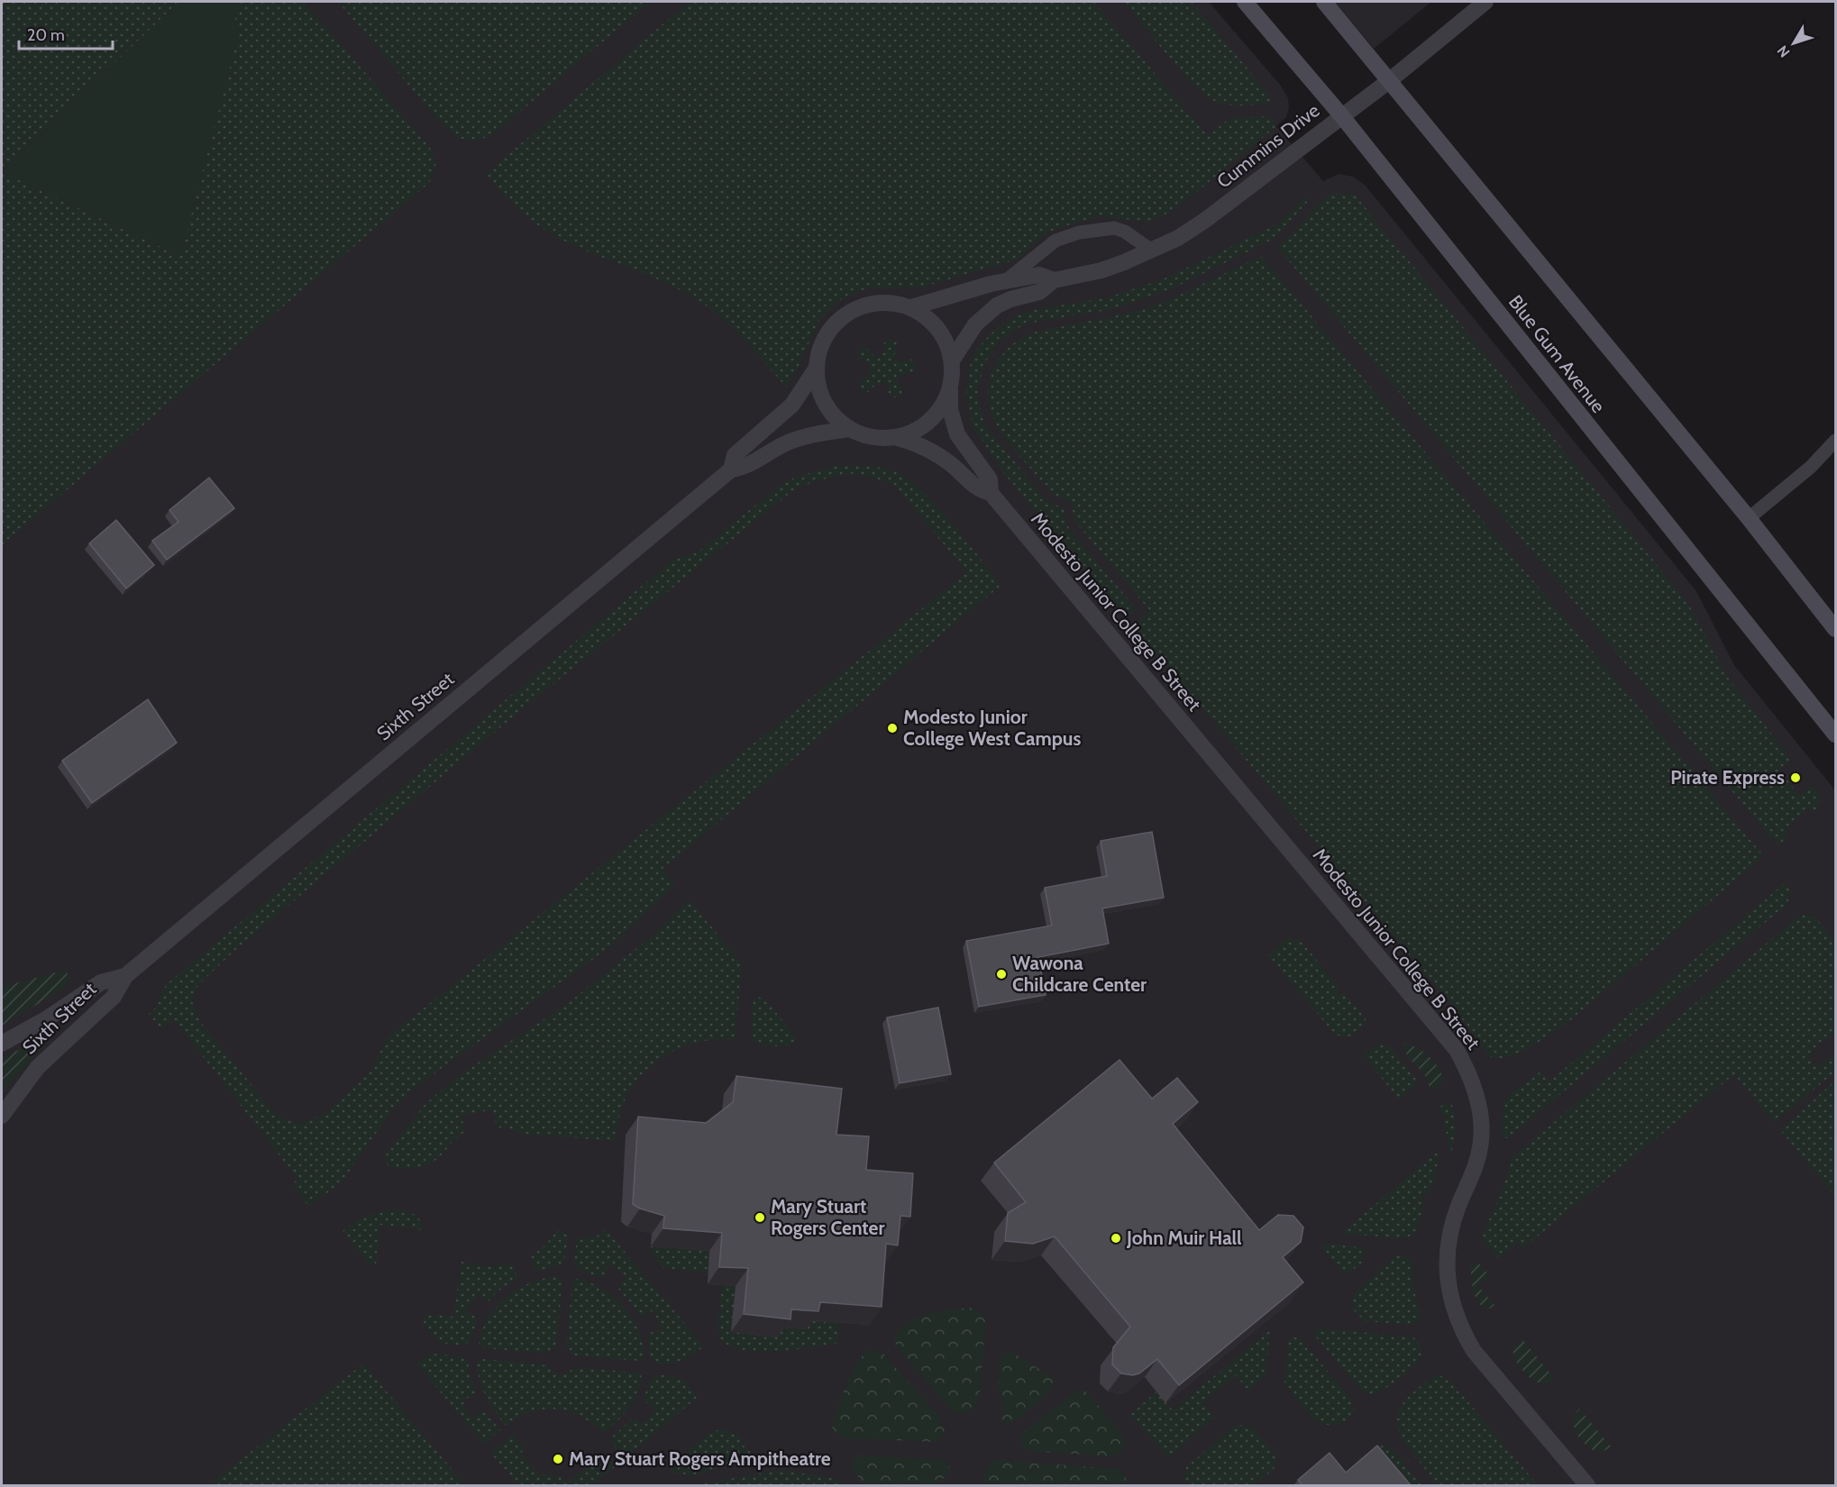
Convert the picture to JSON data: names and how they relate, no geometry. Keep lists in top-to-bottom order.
{
  "streets": {
    "main road": ["Blue Gum Avenue"],
    "street": ["Cummins Drive", "Modesto Junior College B Street", "Sixth Street"]
  },
  "crossings": [
    ["Cummins Drive", "Blue Gum Avenue"],
    ["Cummins Drive", "Modesto Junior College B Street"],
    ["Cummins Drive", "Sixth Street"],
    ["Modesto Junior College B Street", "Sixth Street"]
  ],
  "places": [
    "Modesto Junior College West Campus",
    "Pirate Express",
    "Wawona Childcare Center",
    "Mary Stuart Rogers Center",
    "John Muir Hall",
    "Mary Stuart Rogers Ampitheatre"
  ],
  "scale_bar": "20 m",
  "north": "bottom left"
}
